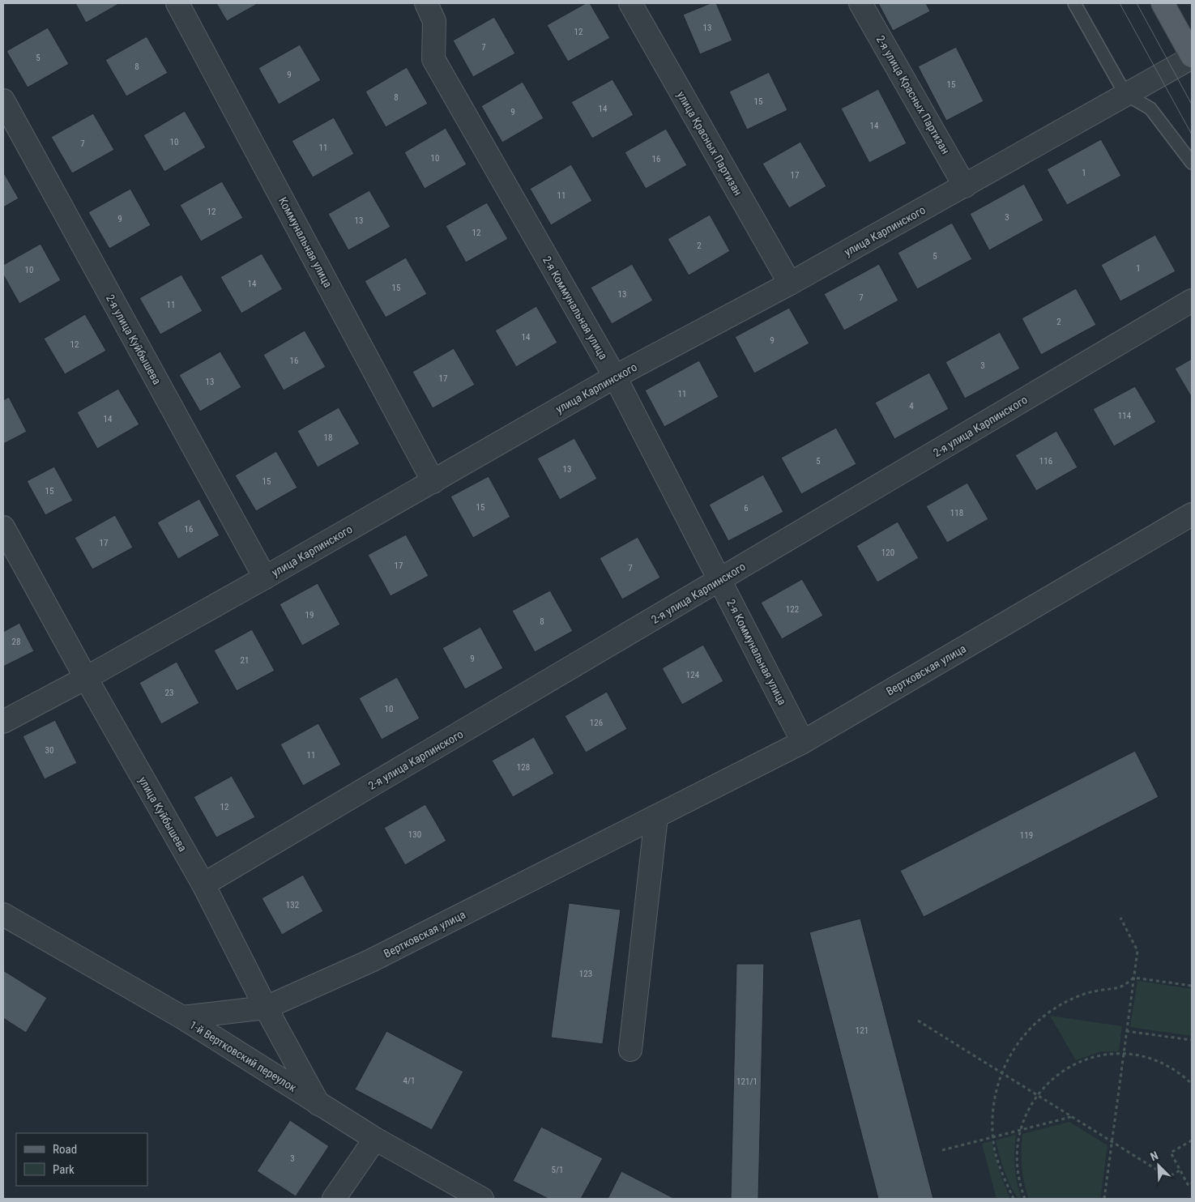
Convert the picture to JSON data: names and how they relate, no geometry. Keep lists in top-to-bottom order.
{
  "streets": {
    "street": [
      "2-я улица Красных Партизан",
      "улица Красных Партизан",
      "улица Карпинского",
      "Коммунальная улица",
      "2-я Коммунальная улица",
      "2-я улица Куйбышева",
      "2-я улица Карпинского",
      "Вертковская улица",
      "улица Куйбышева",
      "1-й Вертковский переулок"
    ]
  },
  "crossings": [
    ["2-я улица Красных Партизан", "улица Карпинского"],
    ["улица Красных Партизан", "улица Карпинского"],
    ["улица Карпинского", "Коммунальная улица"],
    ["улица Карпинского", "2-я Коммунальная улица"],
    ["улица Карпинского", "2-я улица Куйбышева"],
    ["улица Карпинского", "улица Куйбышева"],
    ["2-я Коммунальная улица", "2-я улица Карпинского"],
    ["2-я Коммунальная улица", "Вертковская улица"],
    ["2-я улица Карпинского", "улица Куйбышева"],
    ["Вертковская улица", "улица Куйбышева"],
    ["Вертковская улица", "1-й Вертковский переулок"],
    ["улица Куйбышева", "1-й Вертковский переулок"]
  ],
  "house_numbers": [
    "13",
    "12",
    "7",
    "5",
    "8",
    "9",
    "15",
    "8",
    "15",
    "14",
    "9",
    "14",
    "10",
    "7",
    "11",
    "10",
    "16",
    "1",
    "17",
    "11",
    "12",
    "3",
    "9",
    "13",
    "12",
    "2",
    "5",
    "1",
    "10",
    "14",
    "15",
    "13",
    "7",
    "11",
    "2",
    "14",
    "9",
    "12",
    "16",
    "3",
    "17",
    "13",
    "11",
    "4",
    "114",
    "14",
    "18",
    "5",
    "116",
    "13",
    "15",
    "15",
    "15",
    "6",
    "118",
    "16",
    "17",
    "120",
    "17",
    "7",
    "122",
    "19",
    "8",
    "28",
    "9",
    "21",
    "124",
    "23",
    "10",
    "126",
    "30",
    "11",
    "128",
    "12",
    "130",
    "119",
    "132",
    "123",
    "121",
    "4/1",
    "121/1",
    "3",
    "5/1"
  ],
  "legend": ["Road", "Park"],
  "north": "top left"
}
